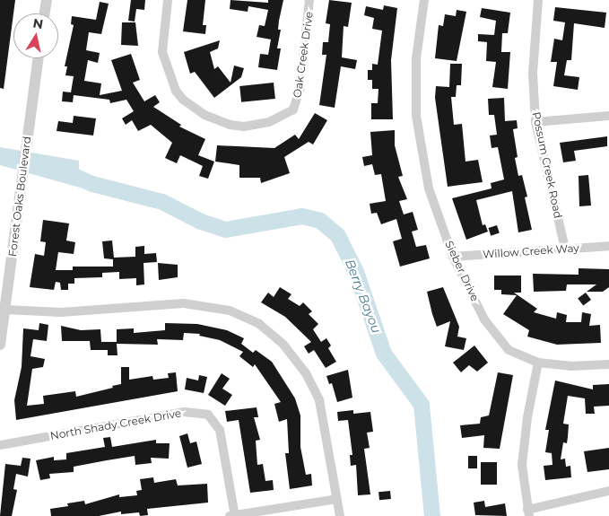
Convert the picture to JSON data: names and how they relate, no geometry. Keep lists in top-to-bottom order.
{
  "streets": {
    "street": [
      "Oak Creek Drive",
      "Possum Creek Road",
      "Forest Oaks Boulevard",
      "Willow Creek Way",
      "Sieber Drive",
      "North Shady Creek Drive"
    ]
  },
  "crossings": [
    ["Possum Creek Road", "Willow Creek Way"],
    ["Willow Creek Way", "Sieber Drive"]
  ],
  "water": ["Berry Bayou"],
  "north": "top"
}
